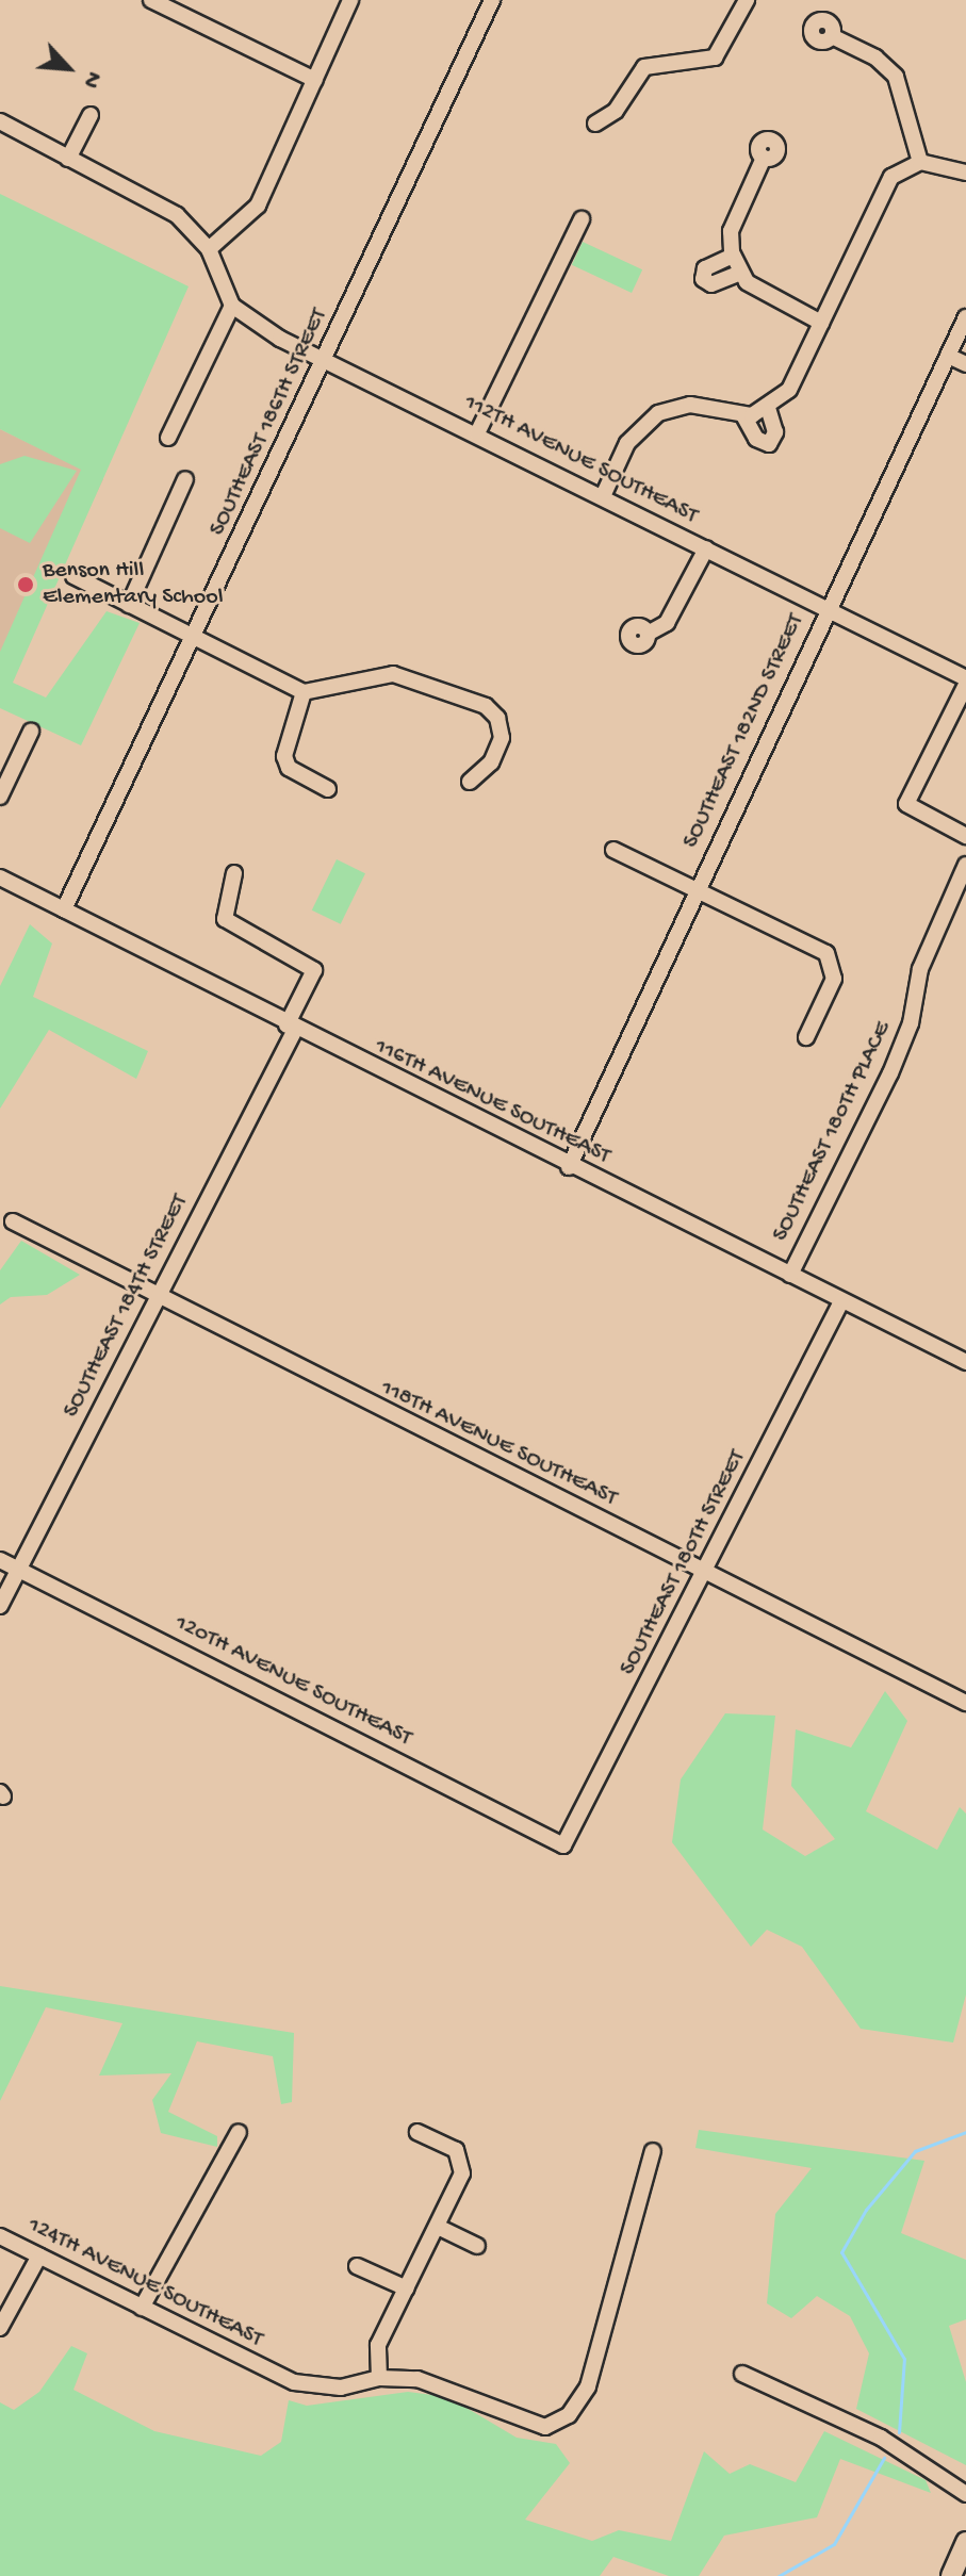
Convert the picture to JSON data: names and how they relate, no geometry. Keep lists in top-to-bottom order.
{
  "streets": {
    "street": [
      "SOUTHEAST 186TH STREET",
      "112TH AVENUE SOUTHEAST",
      "SOUTHEAST 182ND STREET",
      "116TH AVENUE SOUTHEAST",
      "SOUTHEAST 180TH PLACE",
      "SOUTHEAST 184TH STREET",
      "118TH AVENUE SOUTHEAST",
      "SOUTHEAST 180TH STREET",
      "120TH AVENUE SOUTHEAST",
      "124TH AVENUE SOUTHEAST"
    ]
  },
  "crossings": [
    ["SOUTHEAST 186TH STREET", "112TH AVENUE SOUTHEAST"],
    ["SOUTHEAST 186TH STREET", "116TH AVENUE SOUTHEAST"],
    ["112TH AVENUE SOUTHEAST", "SOUTHEAST 182ND STREET"],
    ["SOUTHEAST 182ND STREET", "116TH AVENUE SOUTHEAST"],
    ["116TH AVENUE SOUTHEAST", "SOUTHEAST 180TH PLACE"],
    ["116TH AVENUE SOUTHEAST", "SOUTHEAST 184TH STREET"],
    ["116TH AVENUE SOUTHEAST", "SOUTHEAST 180TH STREET"],
    ["SOUTHEAST 184TH STREET", "118TH AVENUE SOUTHEAST"],
    ["SOUTHEAST 184TH STREET", "120TH AVENUE SOUTHEAST"],
    ["118TH AVENUE SOUTHEAST", "SOUTHEAST 180TH STREET"],
    ["SOUTHEAST 180TH STREET", "120TH AVENUE SOUTHEAST"]
  ],
  "places": ["Benson Hill Elementary School"],
  "north": "bottom right"
}
